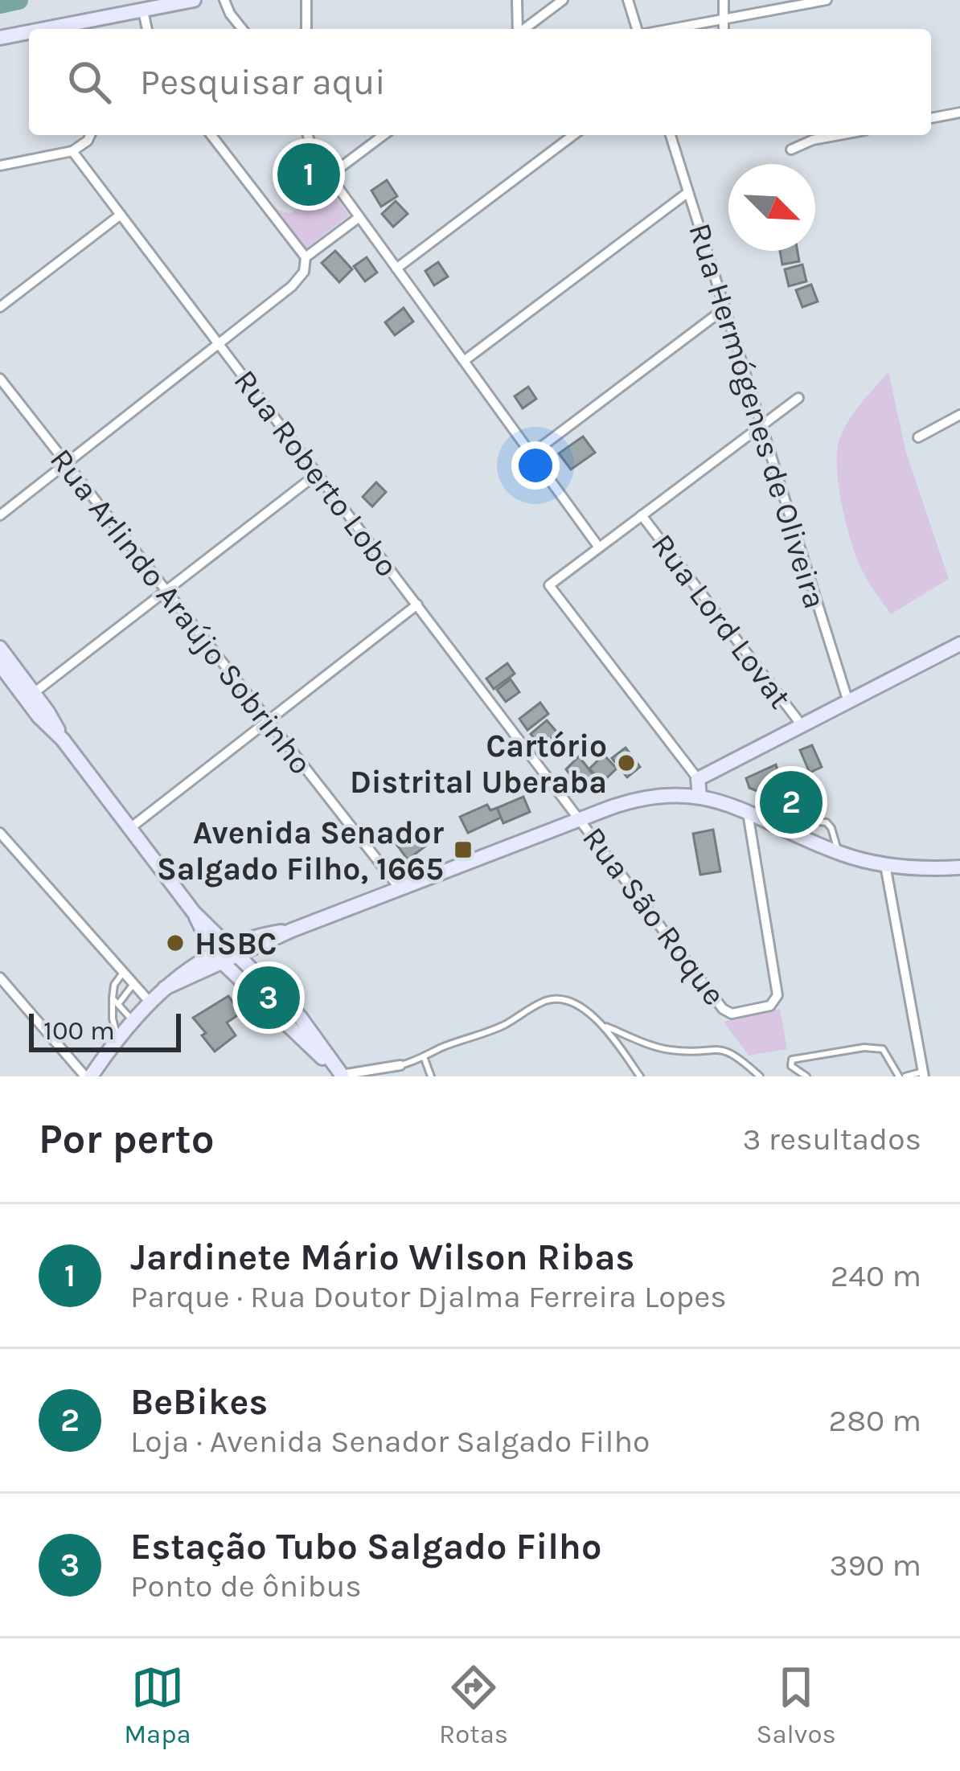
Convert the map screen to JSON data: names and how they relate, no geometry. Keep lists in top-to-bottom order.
{
  "streets": {
    "street": [
      "Rua Hermógenes de Oliveira",
      "Rua Roberto Lobo",
      "Rua Arlindo Araújo Sobrinho",
      "Rua Lord Lovat",
      "Rua São Roque"
    ]
  },
  "crossings": [
    ["Rua Roberto Lobo", "Rua São Roque"]
  ],
  "places": {
    "other": ["Cartório Distrital Uberaba", "HSBC"],
    "transit": ["Avenida Senador Salgado Filho, 1665"]
  },
  "scale_bar": "100 m",
  "north": "bottom right",
  "page": {
    "search": "Pesquisar aqui",
    "pins": ["1", "2", "3"],
    "scale": "100 m",
    "heading": ["Por perto", "3 resultados"],
    "list": [
      {
        "mark": "1",
        "name": "Jardinete Mário Wilson Ribas",
        "note": "Parque · Rua Doutor Djalma Ferreira Lopes",
        "value": "240 m"
      },
      {
        "mark": "2",
        "name": "BeBikes",
        "note": "Loja · Avenida Senador Salgado Filho",
        "value": "280 m"
      },
      {
        "mark": "3",
        "name": "Estação Tubo Salgado Filho",
        "note": "Ponto de ônibus",
        "value": "390 m"
      }
    ],
    "nav": ["Mapa", "Rotas", "Salvos"]
  }
}
